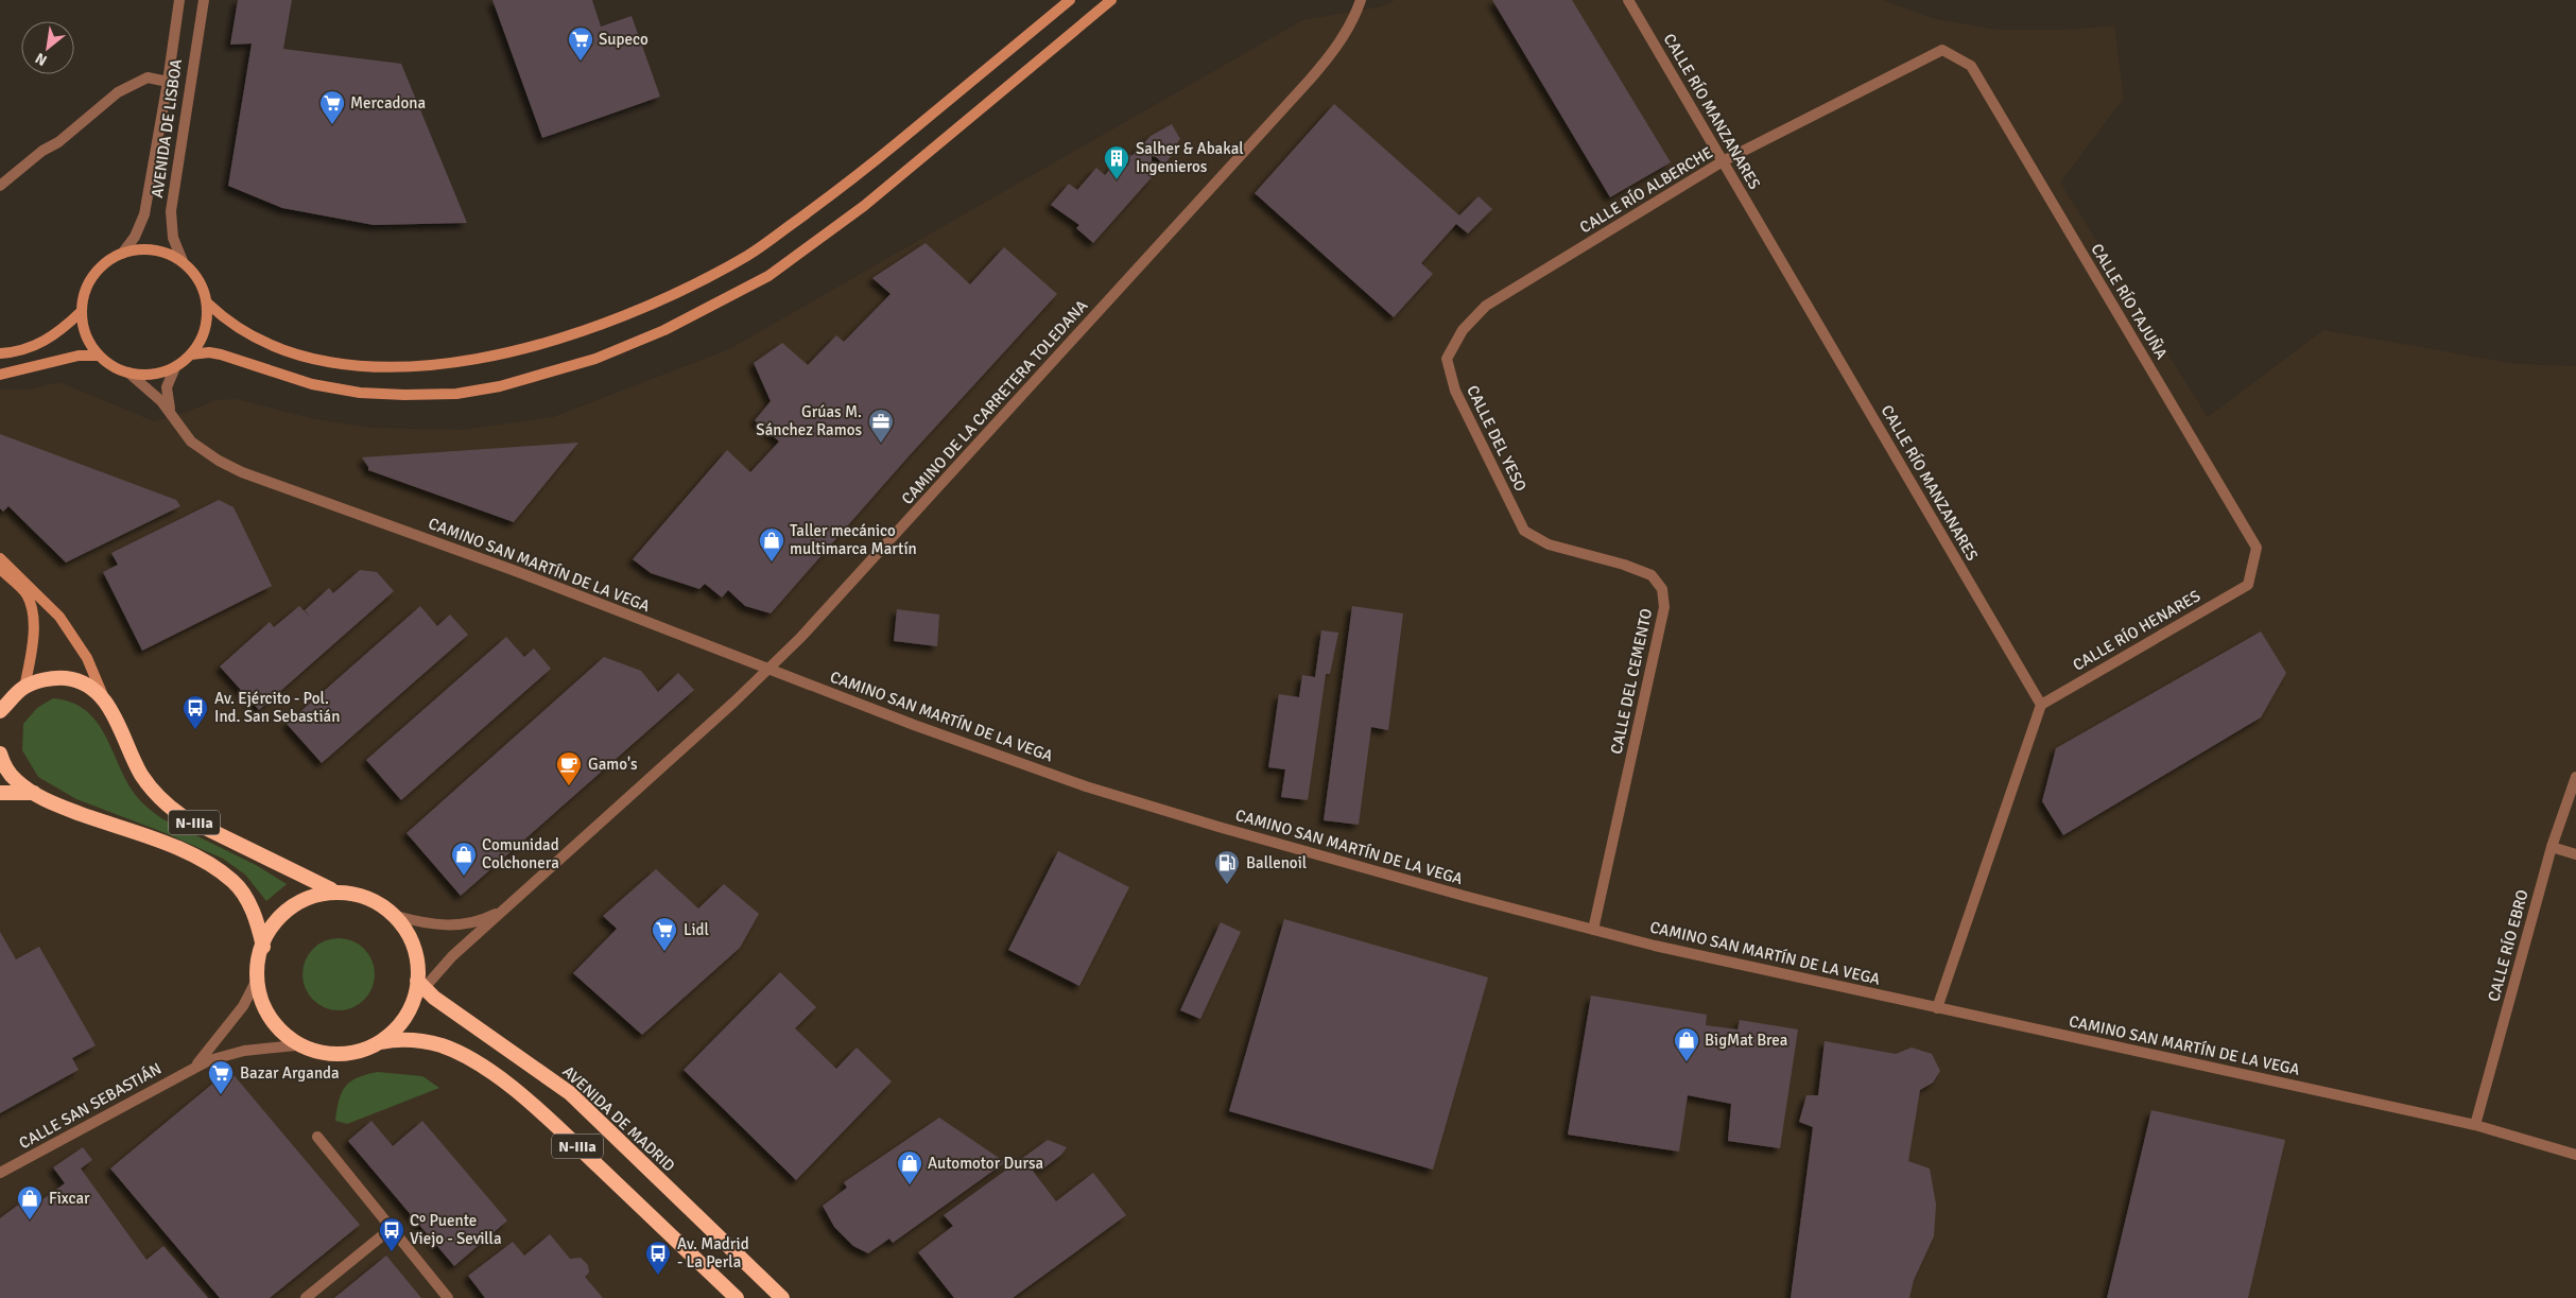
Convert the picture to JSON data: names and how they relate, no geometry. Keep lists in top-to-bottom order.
{
  "streets": {
    "highway": ["N-IIIa", "AVENIDA DE MADRID"],
    "street": [
      "CALLE RÍO MANZANARES",
      "AVENIDA DE LISBOA",
      "CALLE RÍO ALBERCHE",
      "CALLE RÍO TAJUÑA",
      "CAMINO DE LA CARRETERA TOLEDANA",
      "CALLE DEL YESO",
      "CAMINO SAN MARTÍN DE LA VEGA",
      "CALLE RÍO HENARES",
      "CALLE DEL CEMENTO",
      "CALLE RÍO EBRO",
      "CALLE SAN SEBASTIÁN"
    ]
  },
  "crossings": [
    ["CALLE RÍO MANZANARES", "CALLE RÍO ALBERCHE"],
    ["CALLE RÍO MANZANARES", "CALLE RÍO HENARES"],
    ["AVENIDA DE LISBOA", "CAMINO SAN MARTÍN DE LA VEGA"],
    ["CALLE RÍO ALBERCHE", "CALLE RÍO TAJUÑA"],
    ["CALLE RÍO ALBERCHE", "CALLE DEL YESO"],
    ["CALLE RÍO TAJUÑA", "CALLE RÍO HENARES"],
    ["CAMINO DE LA CARRETERA TOLEDANA", "CAMINO SAN MARTÍN DE LA VEGA"],
    ["CAMINO DE LA CARRETERA TOLEDANA", "N-IIIa"],
    ["CAMINO DE LA CARRETERA TOLEDANA", "CALLE SAN SEBASTIÁN"],
    ["CAMINO DE LA CARRETERA TOLEDANA", "AVENIDA DE MADRID"],
    ["CALLE DEL YESO", "CALLE DEL CEMENTO"],
    ["CAMINO SAN MARTÍN DE LA VEGA", "CALLE DEL CEMENTO"],
    ["CAMINO SAN MARTÍN DE LA VEGA", "CALLE RÍO EBRO"],
    ["N-IIIa", "CALLE SAN SEBASTIÁN"],
    ["N-IIIa", "AVENIDA DE MADRID"],
    ["CALLE SAN SEBASTIÁN", "AVENIDA DE MADRID"]
  ],
  "places": {
    "supermarket": [
      "Supeco",
      "Mercadona",
      "Lidl",
      "Bazar Arganda"
    ],
    "building": ["Salher & Abakal Ingenieros"],
    "office": ["Grúas M. Sánchez Ramos"],
    "shop": [
      "Taller mecánico multimarca Martín",
      "Comunidad Colchonera",
      "BigMat Brea",
      "Automotor Dursa",
      "Fixcar"
    ],
    "bus stop": ["Av. Ejército - Pol. Ind. San Sebastián", "Cº Puente Viejo - Sevilla", "Av. Madrid - La Perla"],
    "cafe": ["Gamo's"],
    "fuel station": ["Ballenoil"]
  },
  "north": "bottom left"
}
